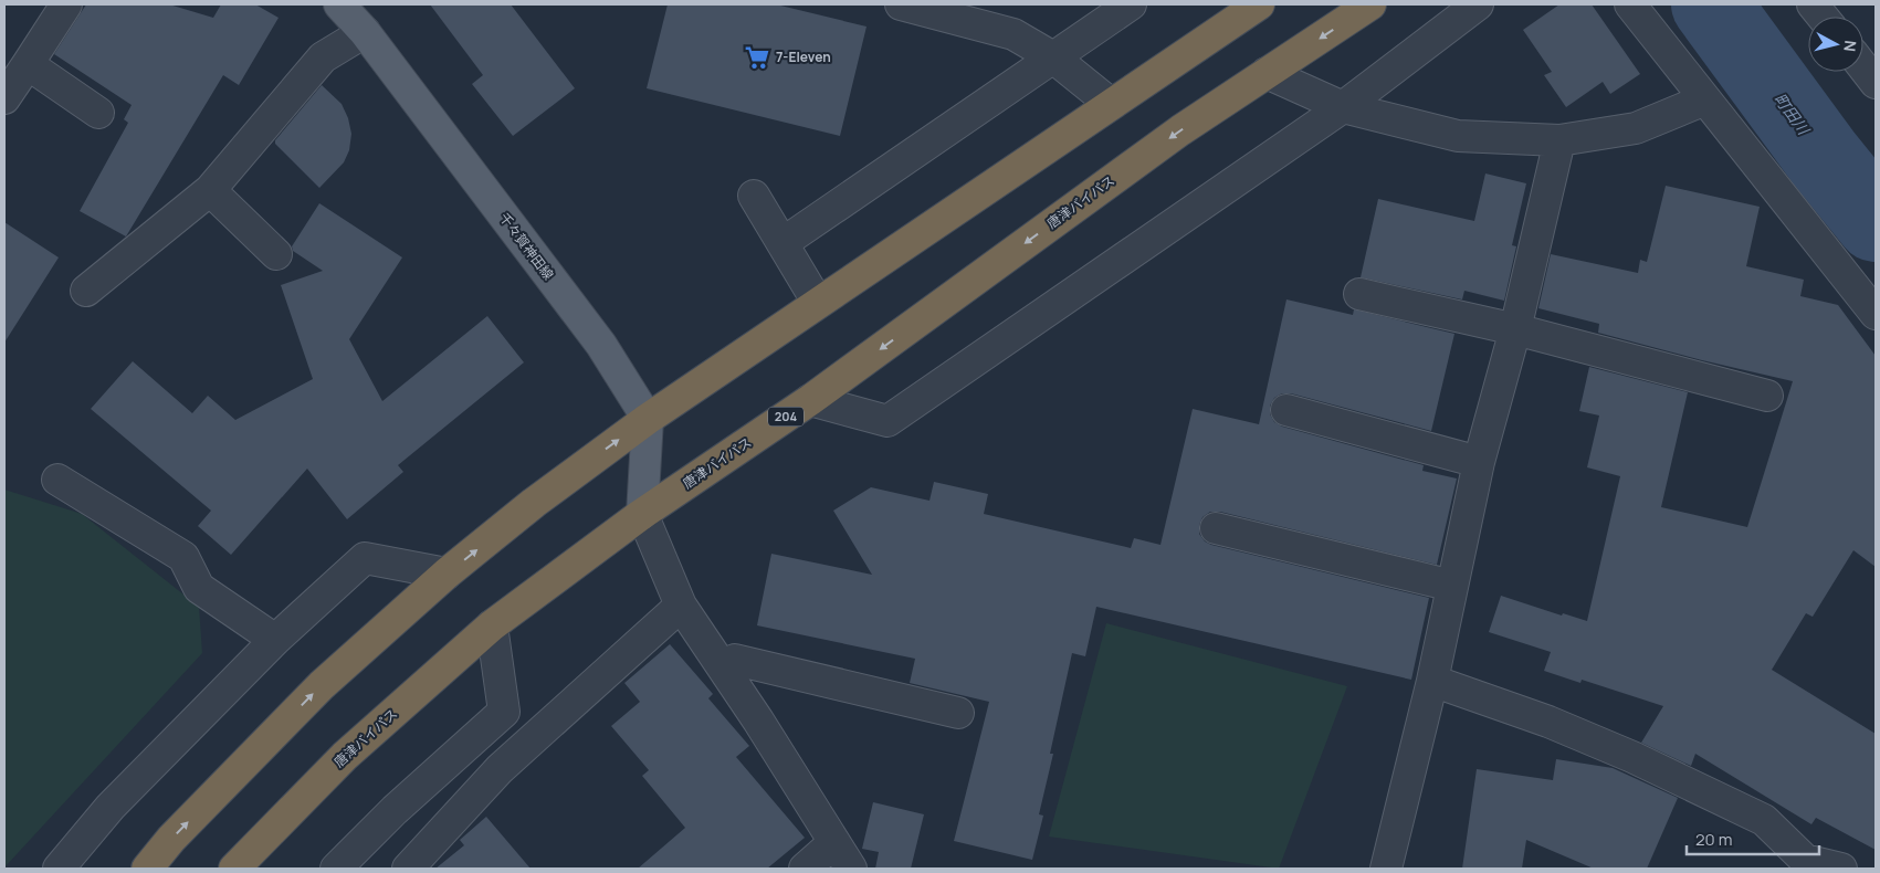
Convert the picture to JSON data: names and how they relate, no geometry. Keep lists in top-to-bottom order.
{
  "streets": {
    "highway": ["唐津バイパス", "204"],
    "main road": ["千々賀神田線"]
  },
  "water": ["町田川"],
  "places": {
    "supermarket": ["7-Eleven"]
  },
  "scale_bar": "20 m",
  "north": "right"
}
